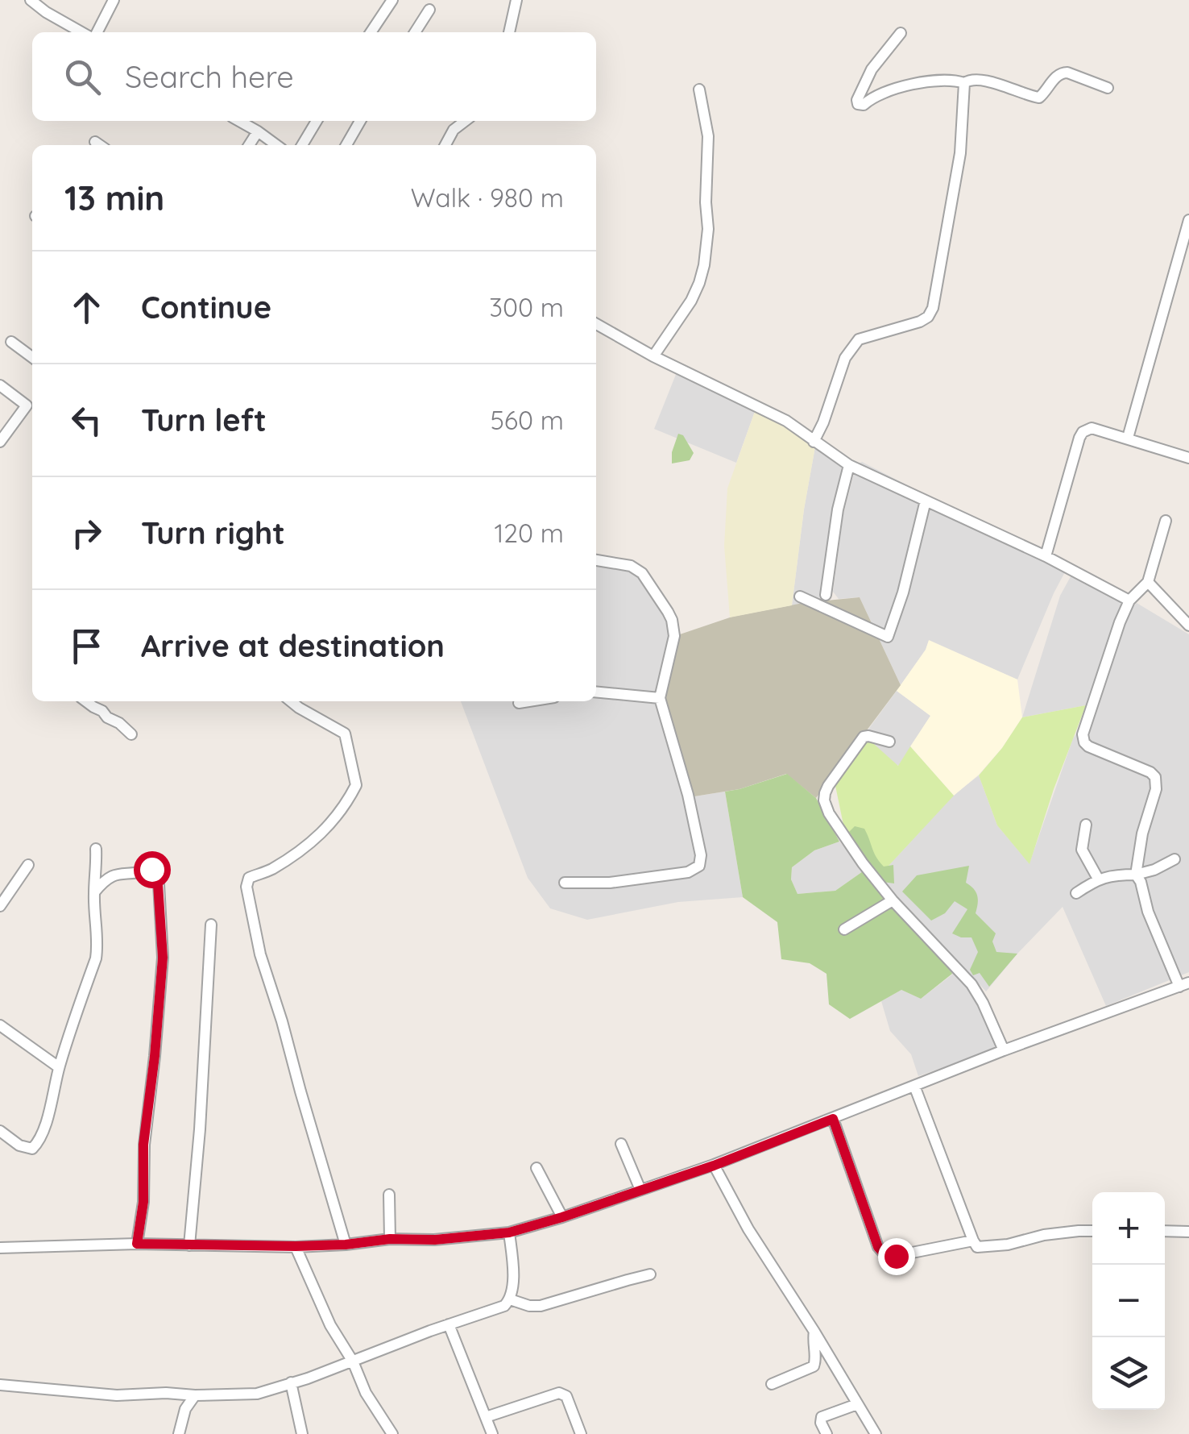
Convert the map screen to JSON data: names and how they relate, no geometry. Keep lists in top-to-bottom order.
{
  "page": {
    "search": "Search here",
    "heading": ["13 min", "Walk · 980 m"],
    "list": [
      ["Continue", "300 m"],
      ["Turn left", "560 m"],
      ["Turn right", "120 m"],
      "Arrive at destination"
    ],
    "map_buttons": ["+", "−"]
  }
}
